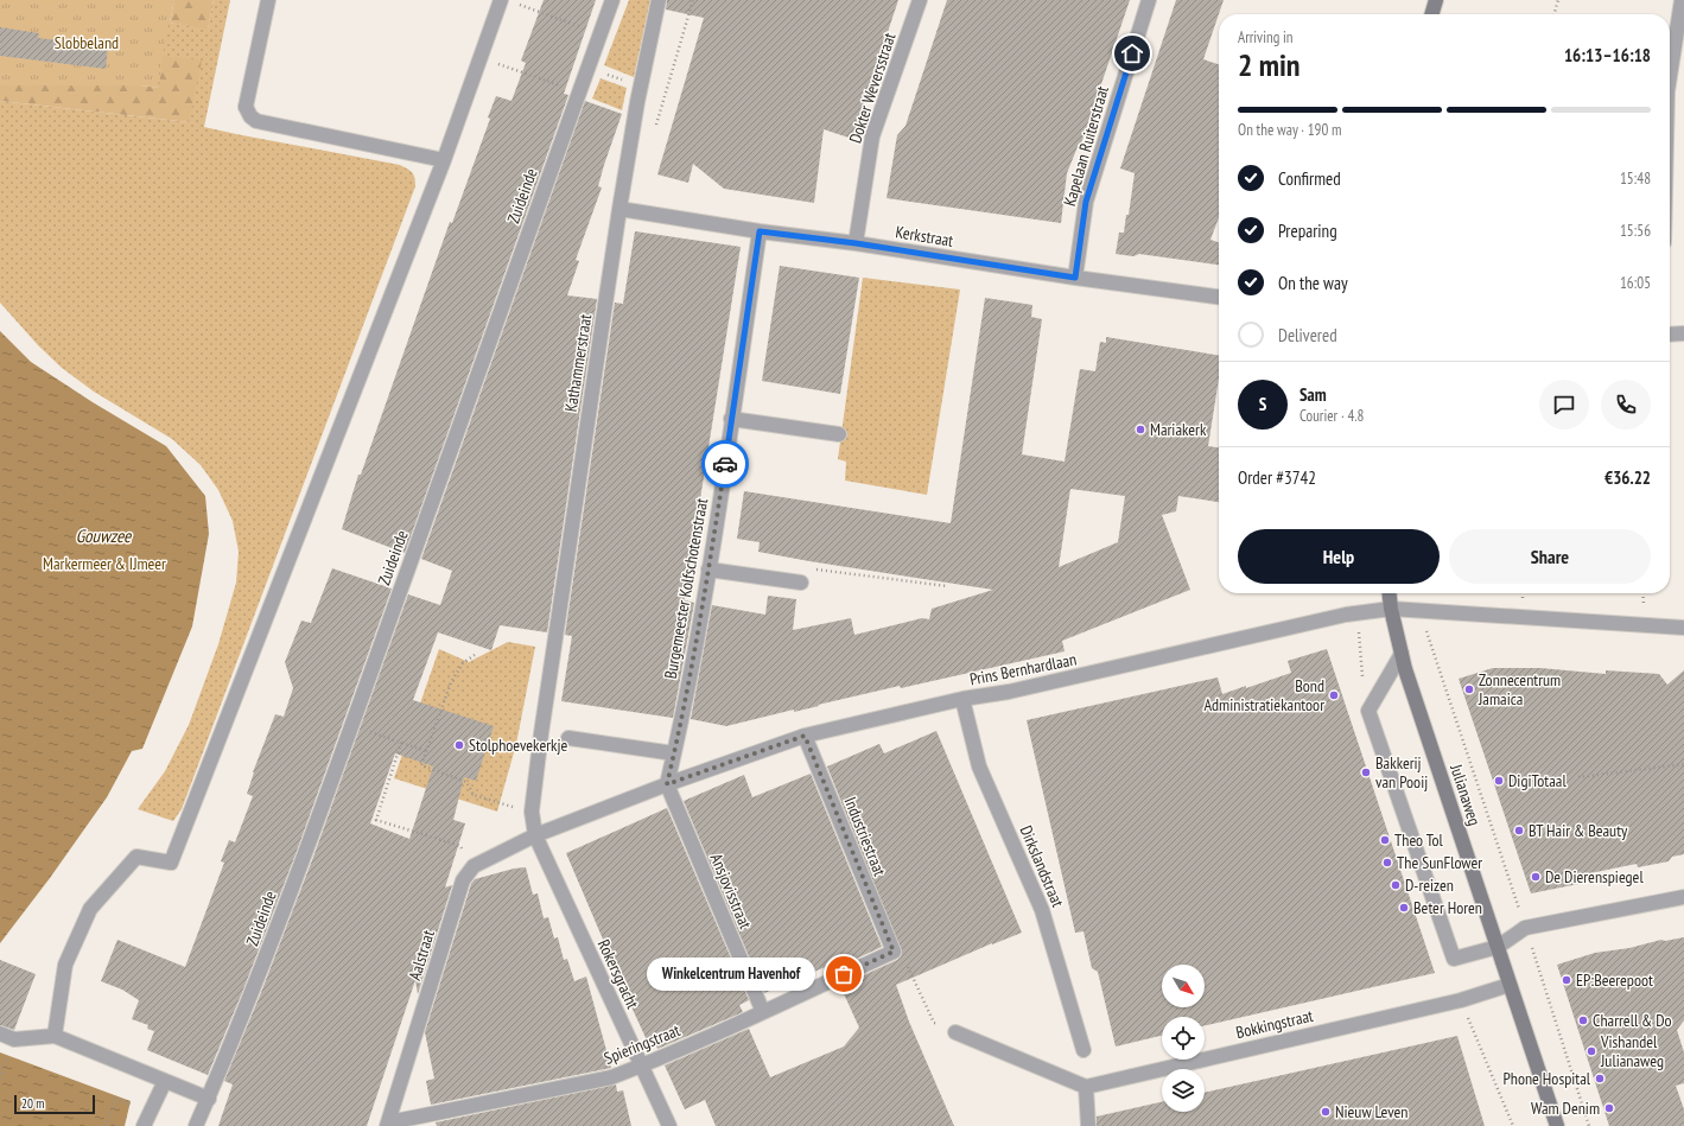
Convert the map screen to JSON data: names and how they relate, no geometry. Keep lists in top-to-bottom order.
{
  "streets": {
    "main road": ["Julianaweg"],
    "street": [
      "Dokter Weversstraat",
      "Kapelaan Ruiterstraat",
      "Zuideinde",
      "Kerkstraat",
      "Kathammerstraat",
      "Burgemeester Kolfschotenstraat",
      "Prins Bernhardlaan",
      "Industriestraat",
      "Dirkslandstraat",
      "Ansjovisstraat",
      "Aalstraat",
      "Rokersgracht",
      "Bokkingstraat",
      "Spieringstraat"
    ]
  },
  "crossings": [
    ["Dokter Weversstraat", "Kerkstraat"],
    ["Kapelaan Ruiterstraat", "Kerkstraat"],
    ["Kerkstraat", "Kathammerstraat"],
    ["Kerkstraat", "Burgemeester Kolfschotenstraat"],
    ["Kathammerstraat", "Prins Bernhardlaan"],
    ["Kathammerstraat", "Rokersgracht"],
    ["Burgemeester Kolfschotenstraat", "Prins Bernhardlaan"],
    ["Burgemeester Kolfschotenstraat", "Ansjovisstraat"],
    ["Prins Bernhardlaan", "Julianaweg"],
    ["Prins Bernhardlaan", "Industriestraat"],
    ["Prins Bernhardlaan", "Dirkslandstraat"],
    ["Prins Bernhardlaan", "Ansjovisstraat"],
    ["Prins Bernhardlaan", "Rokersgracht"],
    ["Julianaweg", "Bokkingstraat"],
    ["Industriestraat", "Spieringstraat"],
    ["Ansjovisstraat", "Spieringstraat"],
    ["Aalstraat", "Spieringstraat"],
    ["Rokersgracht", "Spieringstraat"]
  ],
  "water": ["Gouwzee"],
  "parks": ["Slobbeland", "Markermeer & IJmeer"],
  "places": [
    "Mariakerk",
    "Zonnecentrum Jamaica",
    "Bond Administratiekantoor",
    "Stolphoevekerkje",
    "Bakkerij van Pooij",
    "DigiTotaal",
    "BT Hair & Beauty",
    "Theo Tol",
    "The SunFlower",
    "De Dierenspiegel",
    "D-reizen",
    "Beter Horen",
    "Winkelcentrum Havenhof",
    "EP:Beerepoot",
    "Charrell & Do",
    "Vishandel Julianaweg",
    "Phone Hospital",
    "Wam Denim",
    "Nieuw Leven"
  ],
  "scale_bar": "20 m",
  "north": "bottom right",
  "page": {
    "heading": ["2 min", "Arriving in", "16:13–16:18"],
    "panel": [
      "Sam",
      "Courier · 4.8",
      "Order #3742",
      "€36.22"
    ],
    "bar": "On the way · 190 m",
    "list": [
      ["Confirmed", "15:48"],
      ["Preparing", "15:56"],
      ["On the way", "16:05"],
      "Delivered"
    ],
    "round": "S",
    "buttons": ["Help", "Share"],
    "bubble": "Winkelcentrum Havenhof",
    "scale": "20 m"
  }
}
